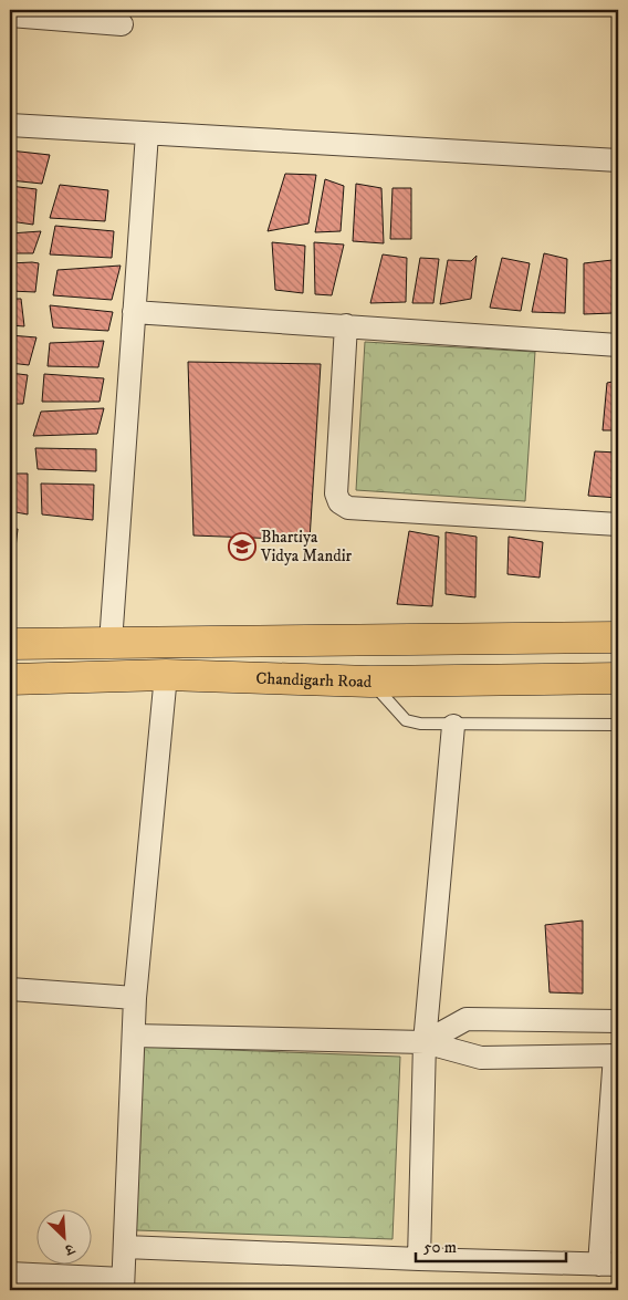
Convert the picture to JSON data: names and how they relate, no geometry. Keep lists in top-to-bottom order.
{
  "streets": {
    "main road": ["Chandigarh Road"]
  },
  "places": {
    "school or university": ["Bhartiya Vidya Mandir"]
  },
  "scale_bar": "50 m",
  "north": "bottom right"
}
